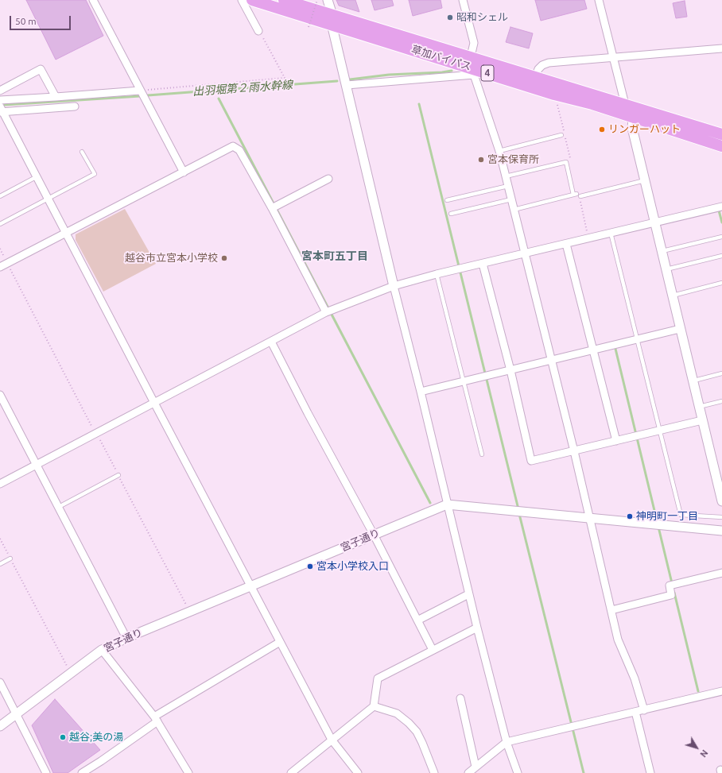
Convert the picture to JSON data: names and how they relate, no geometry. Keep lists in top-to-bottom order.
{
  "streets": {
    "highway": ["草加バイパス", "4"],
    "street": ["宮子通り"]
  },
  "districts": ["宮本町五丁目"],
  "water": ["出羽堀第２雨水幹線"],
  "places": [
    "昭和シェル",
    "リンガーハット",
    "宮本保育所",
    "越谷市立宮本小学校",
    "神明町一丁目",
    "宮本小学校入口",
    "越谷;美の湯"
  ],
  "scale_bar": "50 m",
  "north": "bottom right"
}
